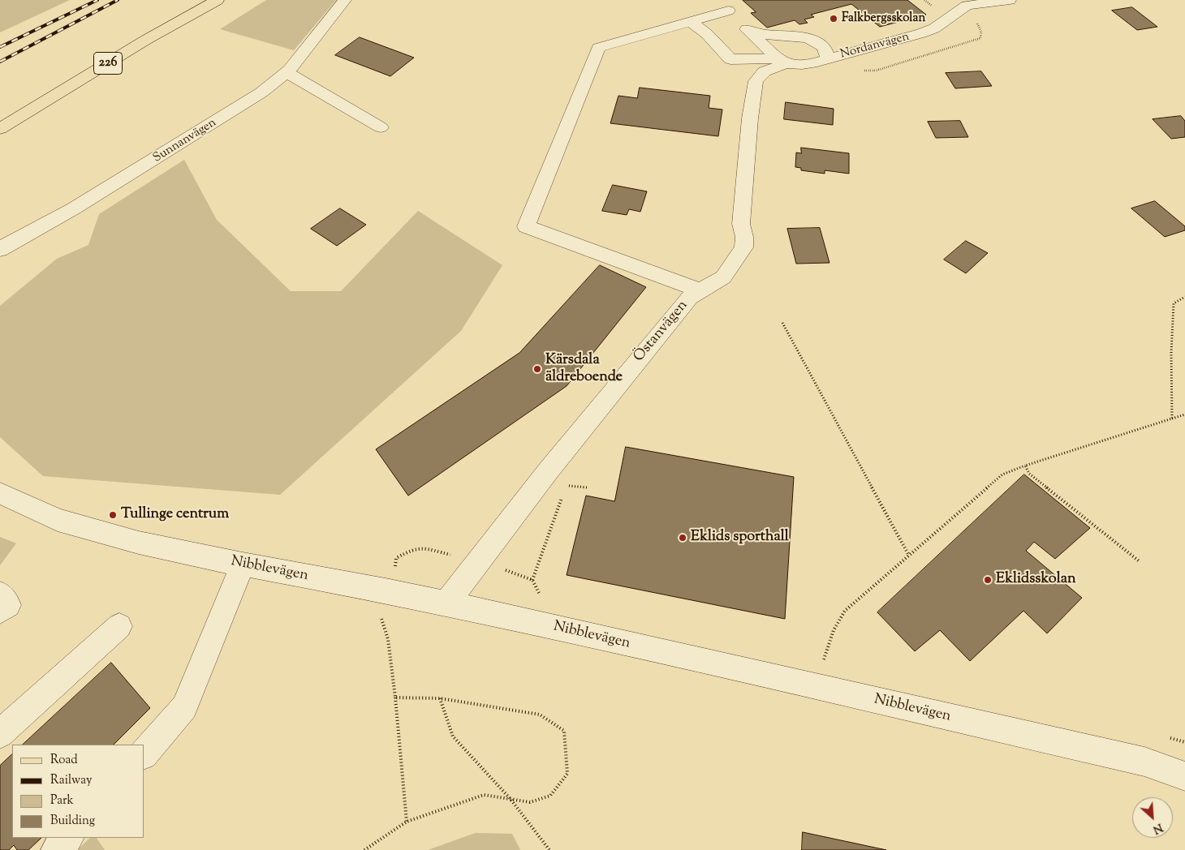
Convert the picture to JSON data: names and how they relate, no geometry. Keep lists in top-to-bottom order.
{
  "streets": {
    "main road": ["226"],
    "street": [
      "Nordanvägen",
      "Sunnanvägen",
      "Östanvägen",
      "Nibblevägen"
    ]
  },
  "crossings": [
    ["Nordanvägen", "Östanvägen"],
    ["Östanvägen", "Nibblevägen"]
  ],
  "places": [
    "Falkbergsskolan",
    "Kärsdala äldreboende",
    "Tullinge centrum",
    "Eklids sporthall",
    "Eklidsskolan"
  ],
  "legend": [
    "Road",
    "Railway",
    "Park",
    "Building"
  ],
  "north": "bottom right"
}
